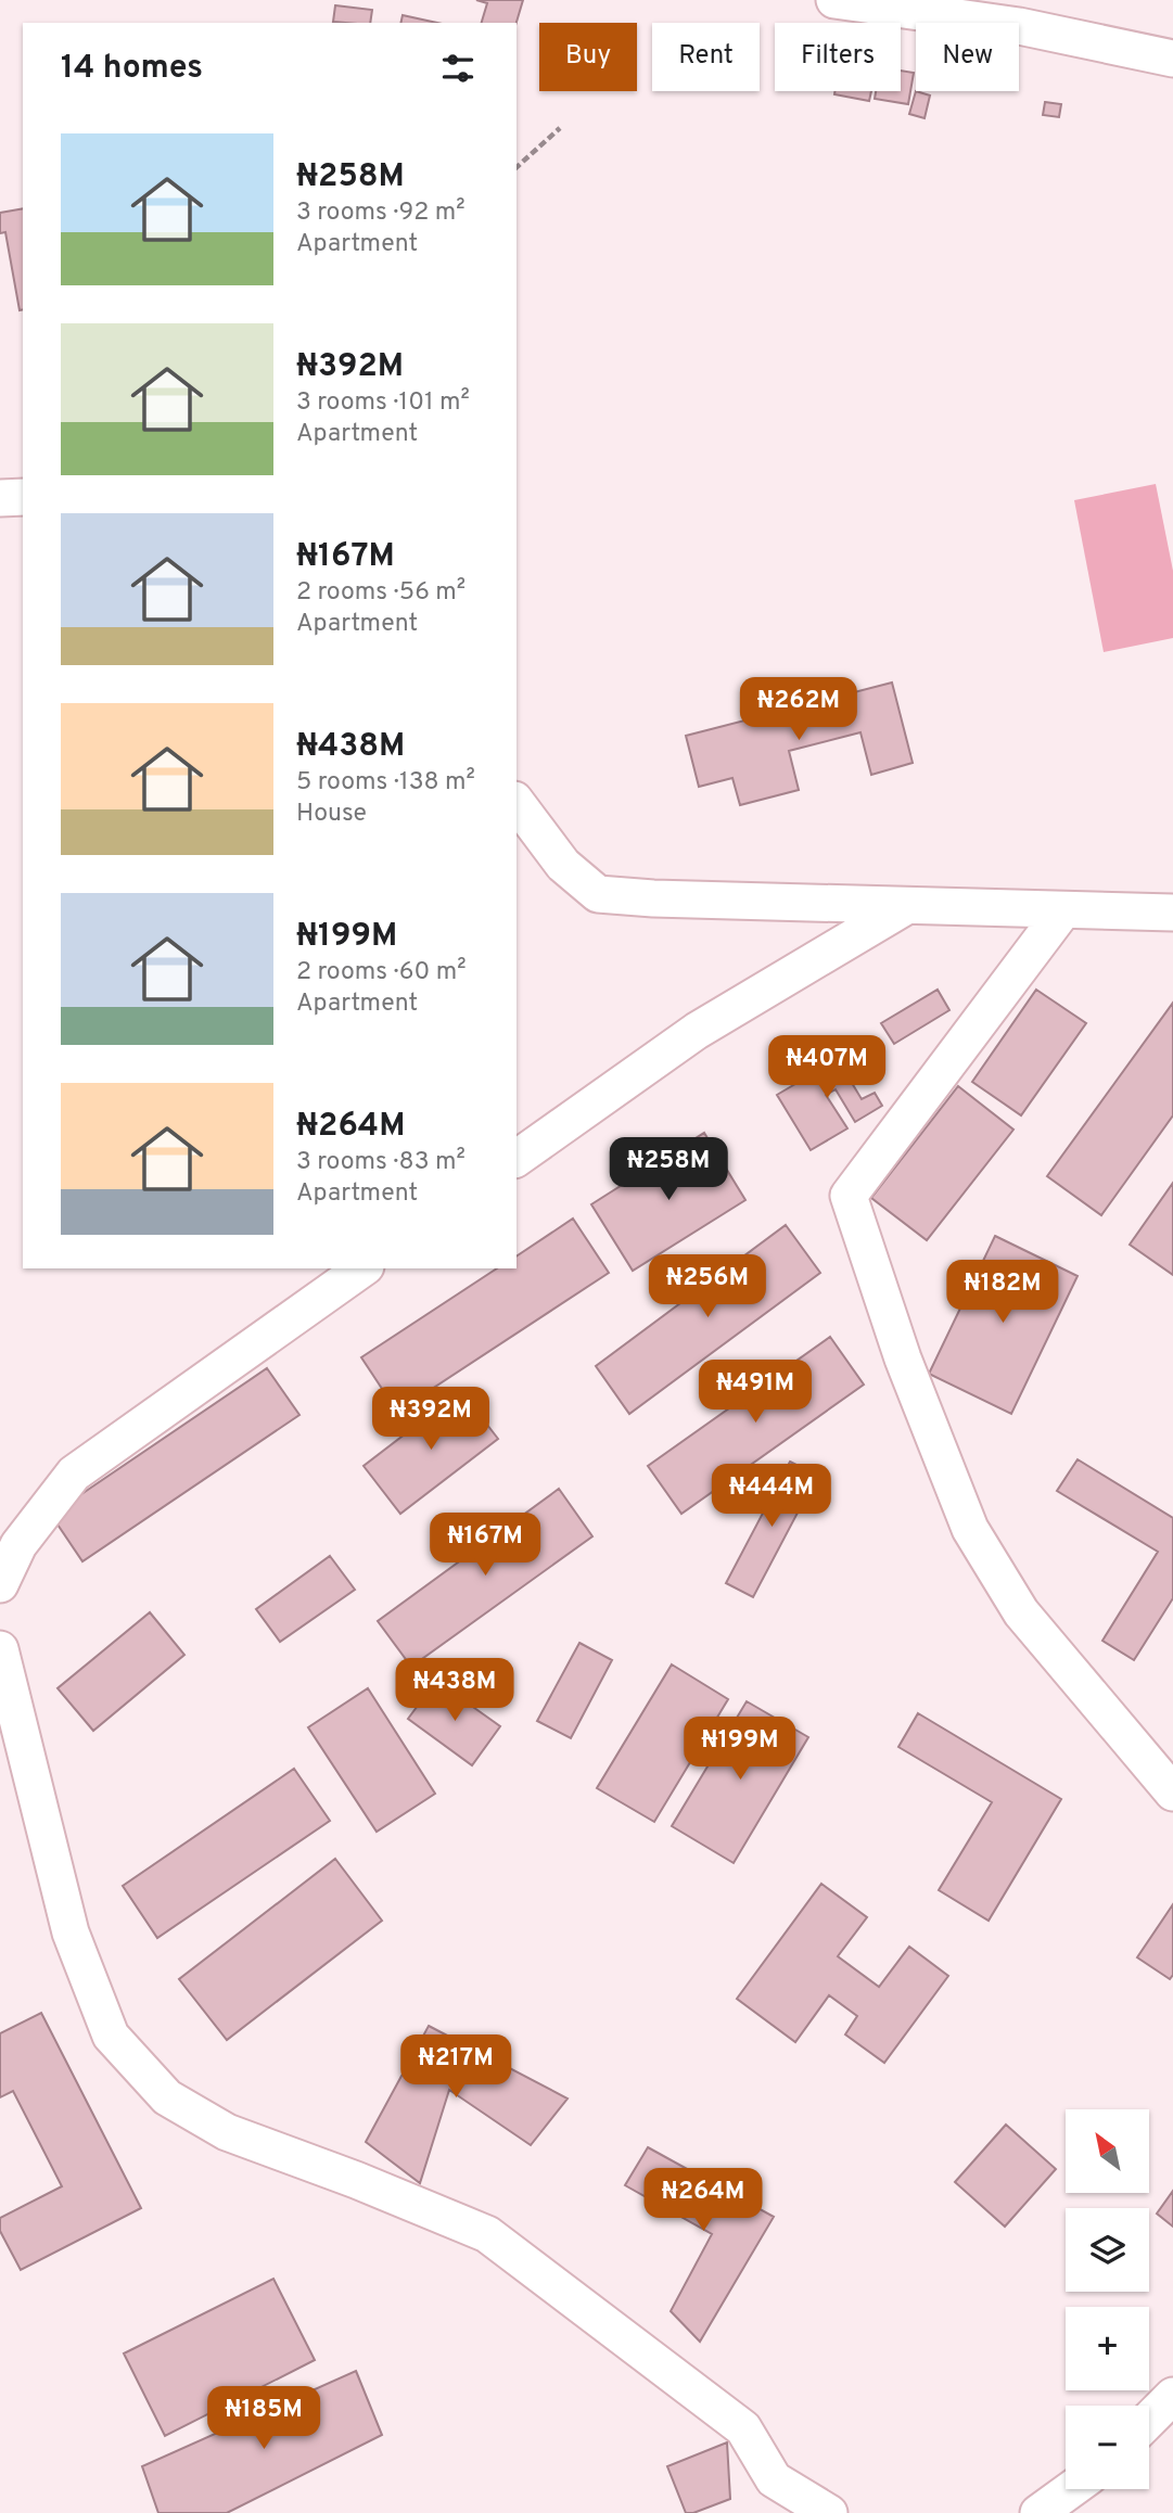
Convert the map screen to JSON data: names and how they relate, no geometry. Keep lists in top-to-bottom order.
{
  "north": "top left",
  "page": {
    "chip": [
      "Buy",
      "Rent",
      "Filters",
      "New"
    ],
    "heading": "14 homes",
    "list": [
      {
        "name": "₦258M",
        "note": "3 rooms · 92 m² · Apartment"
      },
      {
        "name": "₦392M",
        "note": "3 rooms · 101 m² · Apartment"
      },
      {
        "name": "₦167M",
        "note": "2 rooms · 56 m² · Apartment"
      },
      {
        "name": "₦438M",
        "note": "5 rooms · 138 m² · House"
      },
      {
        "name": "₦199M",
        "note": "2 rooms · 60 m² · Apartment"
      },
      {
        "name": "₦264M",
        "note": "3 rooms · 83 m² · Apartment"
      }
    ],
    "price": [
      "₦262M",
      "₦407M",
      "₦258M",
      "₦256M",
      "₦182M",
      "₦491M",
      "₦392M",
      "₦444M",
      "₦167M",
      "₦438M",
      "₦199M",
      "₦217M",
      "₦264M",
      "₦185M"
    ],
    "map_buttons": ["+", "−"]
  }
}
